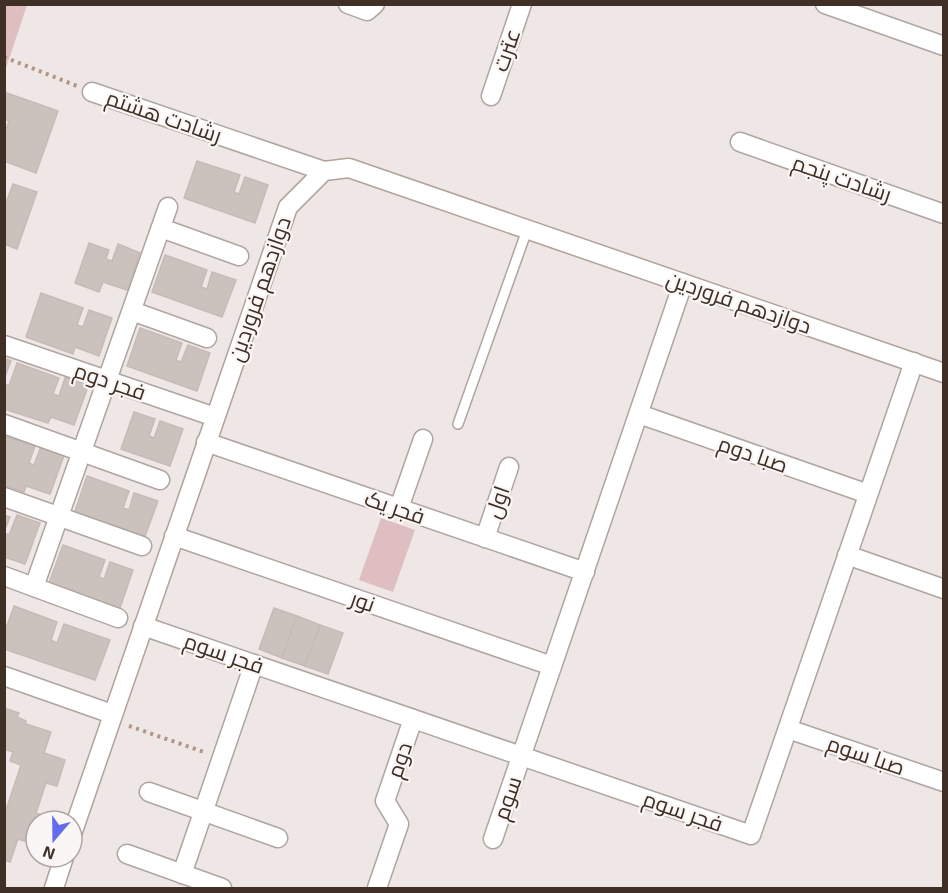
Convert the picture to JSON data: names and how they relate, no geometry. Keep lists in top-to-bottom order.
{
  "streets": {
    "street": [
      "عترت",
      "رشادت هشتم",
      "رشادت پنجم",
      "دوازدهم فروردین",
      "فجر دوم",
      "صبا دوم",
      "اول",
      "فجر یک",
      "نور",
      "فجر سوم",
      "صبا سوم",
      "دوم",
      "سوم"
    ]
  },
  "crossings": [
    ["رشادت هشتم", "دوازدهم فروردین"],
    ["دوازدهم فروردین", "فجر دوم"],
    ["دوازدهم فروردین", "فجر یک"],
    ["دوازدهم فروردین", "نور"],
    ["دوازدهم فروردین", "فجر سوم"],
    ["دوازدهم فروردین", "سوم"],
    ["صبا دوم", "فجر سوم"],
    ["صبا دوم", "سوم"],
    ["اول", "فجر یک"],
    ["فجر یک", "سوم"],
    ["نور", "سوم"],
    ["فجر سوم", "صبا سوم"],
    ["فجر سوم", "دوم"],
    ["فجر سوم", "سوم"]
  ],
  "north": "bottom"
}
